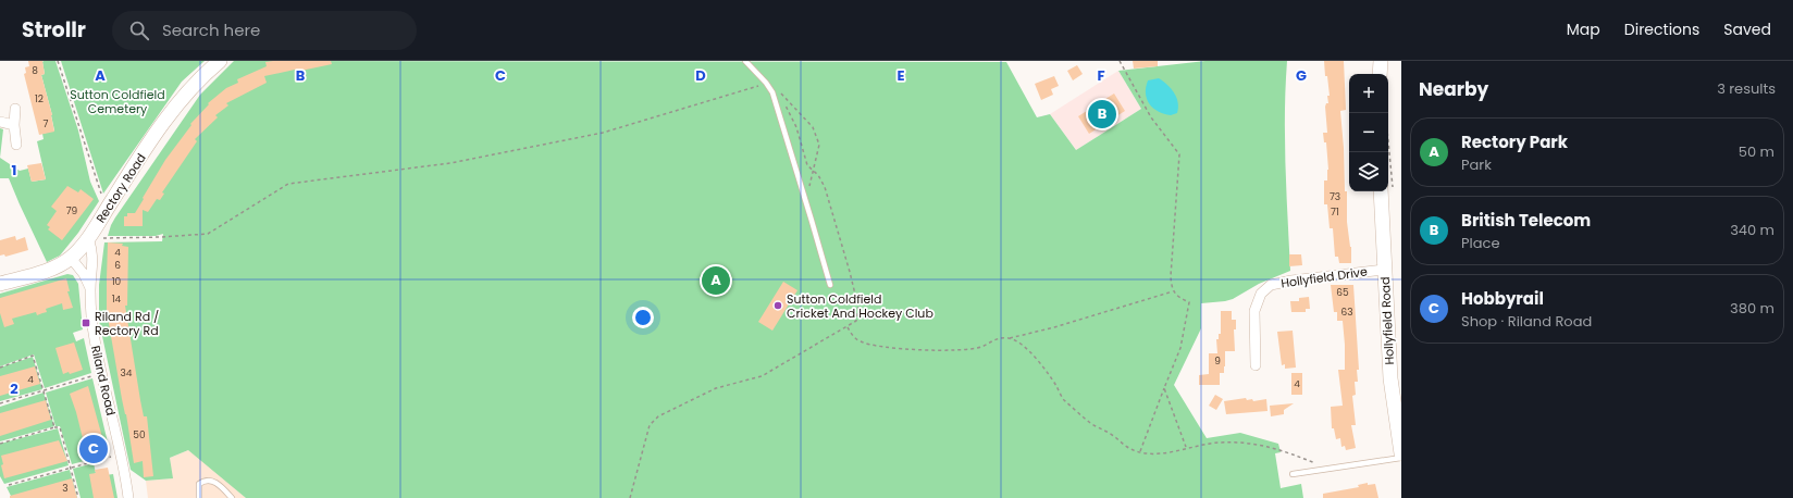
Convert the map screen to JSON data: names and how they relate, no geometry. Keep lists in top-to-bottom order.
{
  "streets": {
    "street": [
      "Rectory Road",
      "Hollyfield Drive",
      "Hollyfield Road",
      "Riland Road"
    ]
  },
  "crossings": [
    ["Rectory Road", "Riland Road"],
    ["Hollyfield Drive", "Hollyfield Road"]
  ],
  "parks": ["Sutton Coldfield Cemetery"],
  "places": {
    "other": ["Sutton Coldfield Cricket And Hockey Club"],
    "transit": ["Riland Rd / Rectory Rd"]
  },
  "house_numbers": [
    "8",
    "12",
    "7",
    "73",
    "79",
    "71",
    "4",
    "6",
    "10",
    "65",
    "14",
    "63",
    "9",
    "34",
    "4",
    "4",
    "50",
    "3"
  ],
  "page": {
    "header": "Strollr",
    "search": "Search here",
    "nav": ["Map", "Directions", "Saved"],
    "heading": ["Nearby", "3 results"],
    "map_buttons": ["+", "−"],
    "pins": ["B", "A", "C"],
    "list": [
      {
        "mark": "A",
        "name": "Rectory Park",
        "note": "Park",
        "value": "50 m"
      },
      {
        "mark": "B",
        "name": "British Telecom",
        "note": "Place",
        "value": "340 m"
      },
      {
        "mark": "C",
        "name": "Hobbyrail",
        "note": "Shop · Riland Road",
        "value": "380 m"
      }
    ]
  },
  "grid": {
    "columns": [
      "A",
      "B",
      "C",
      "D",
      "E",
      "F",
      "G"
    ],
    "rows": ["1", "2"]
  }
}
